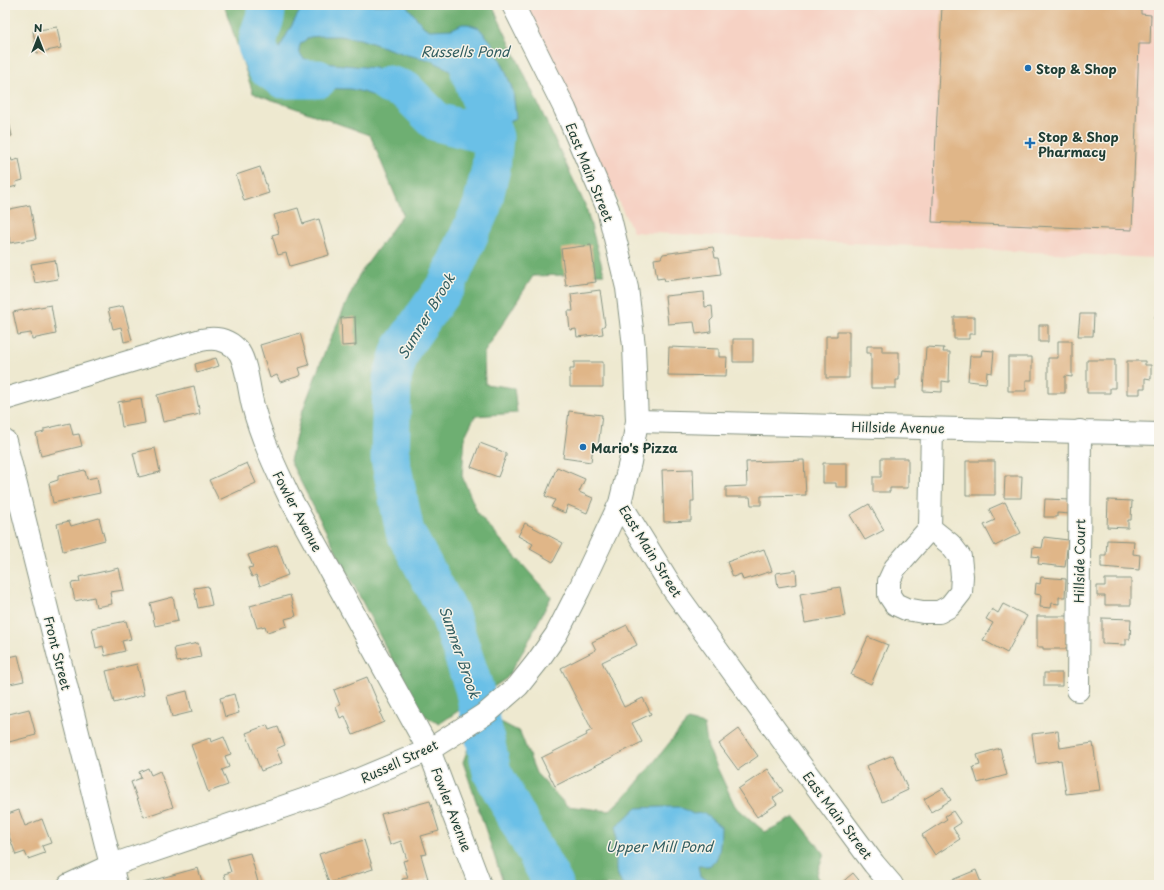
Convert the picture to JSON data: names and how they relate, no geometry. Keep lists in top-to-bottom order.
{
  "streets": {
    "street": [
      "East Main Street",
      "Hillside Avenue",
      "Fowler Avenue",
      "Hillside Court",
      "Front Street",
      "Russell Street"
    ]
  },
  "crossings": [
    ["East Main Street", "Hillside Avenue"],
    ["East Main Street", "Russell Street"],
    ["Hillside Avenue", "Hillside Court"],
    ["Fowler Avenue", "Russell Street"],
    ["Front Street", "Russell Street"]
  ],
  "water": ["Russells Pond", "Sumner Brook", "Upper Mill Pond"],
  "places": {
    "other": ["Stop & Shop", "Mario's Pizza"],
    "health": ["Stop & Shop Pharmacy"]
  },
  "north": "top"
}
